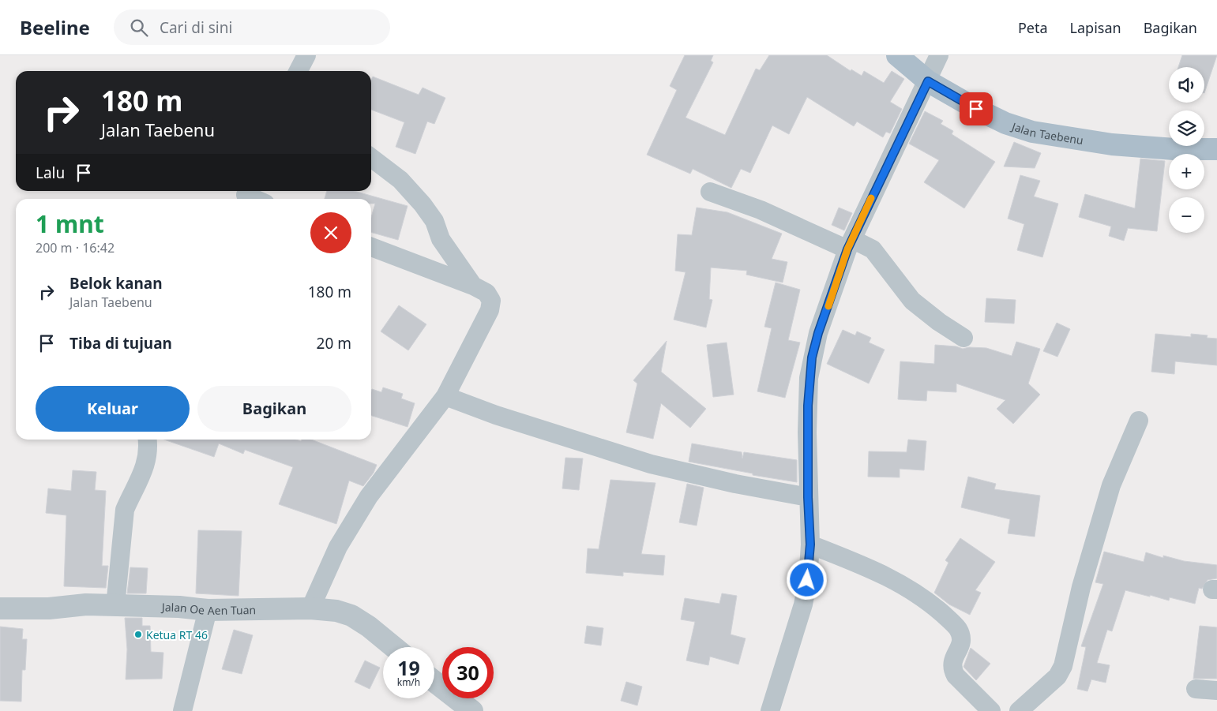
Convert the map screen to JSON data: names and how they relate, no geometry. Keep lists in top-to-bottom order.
{
  "streets": {
    "main road": ["Jalan Taebenu"],
    "street": ["Jalan Oe Aen Tuan"]
  },
  "places": ["Ketua RT 46"],
  "page": {
    "header": "Beeline",
    "search": "Cari di sini",
    "nav": ["Peta", "Lapisan", "Bagikan"],
    "map_buttons": ["+", "−"],
    "turn": ["180 m", "Jalan Taebenu"],
    "then": "Lalu",
    "heading": ["1 mnt", "200 m · 16:42"],
    "list": [
      {
        "name": "Belok kanan",
        "note": "Jalan Taebenu",
        "value": "180 m"
      },
      {
        "name": "Tiba di tujuan",
        "value": "20 m"
      }
    ],
    "buttons": ["Keluar", "Bagikan"],
    "speed": "19 km/h",
    "limit": "30"
  }
}
